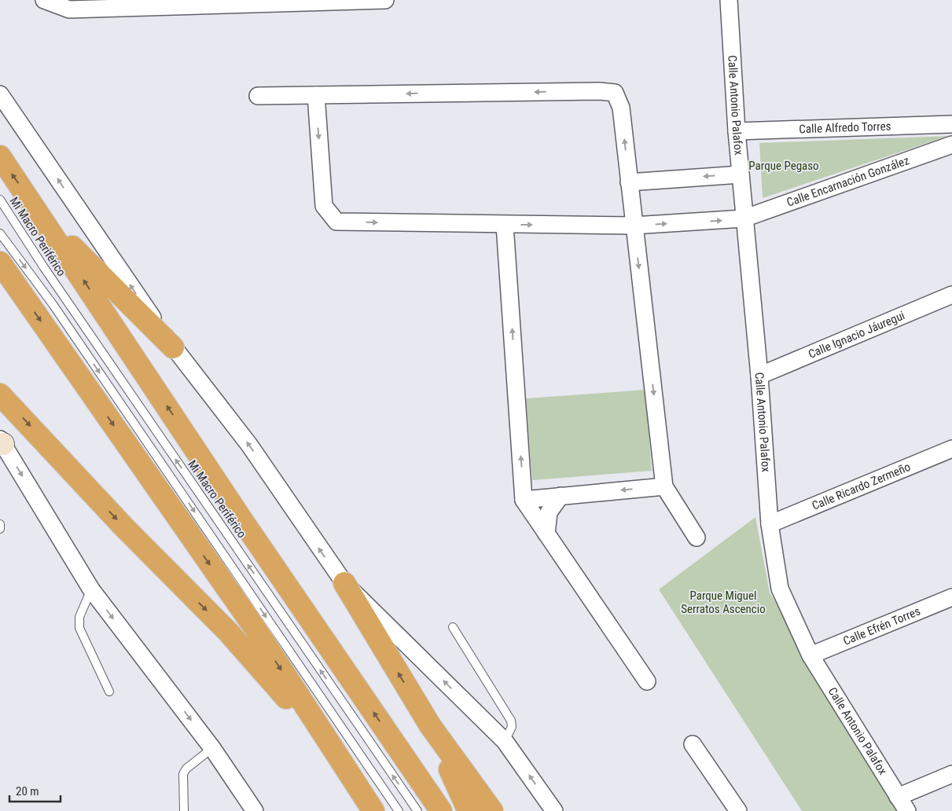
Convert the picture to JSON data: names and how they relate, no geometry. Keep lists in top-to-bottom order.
{
  "streets": {
    "street": [
      "Calle Antonio Palafox",
      "Calle Alfredo Torres",
      "Calle Encarnación González",
      "Calle Ignacio Jáuregui",
      "Calle Ricardo Zermeño",
      "Calle Efrén Torres"
    ],
    "lane": ["Mi Macro Periférico"]
  },
  "crossings": [
    ["Calle Antonio Palafox", "Calle Alfredo Torres"],
    ["Calle Antonio Palafox", "Calle Encarnación González"],
    ["Calle Antonio Palafox", "Calle Ignacio Jáuregui"],
    ["Calle Antonio Palafox", "Calle Ricardo Zermeño"],
    ["Calle Antonio Palafox", "Calle Efrén Torres"]
  ],
  "one_way": ["Calle Encarnación González"],
  "parks": ["Parque Pegaso", "Parque Miguel Serratos Ascencio"],
  "scale_bar": "20 m"
}
